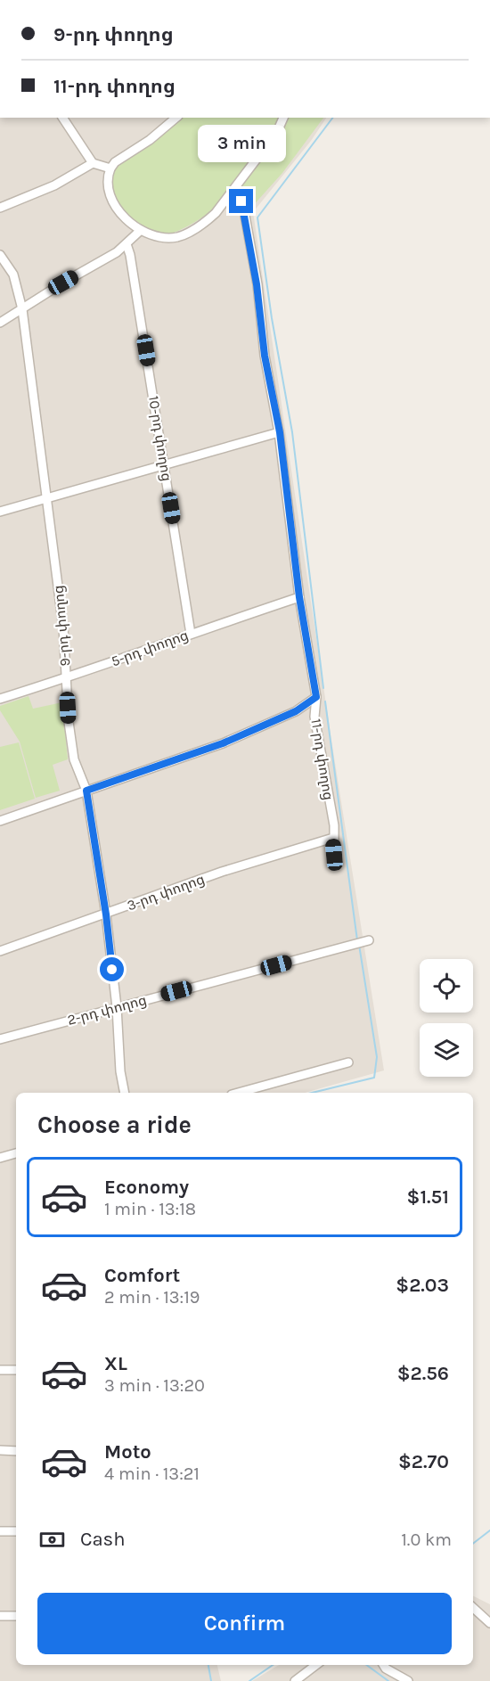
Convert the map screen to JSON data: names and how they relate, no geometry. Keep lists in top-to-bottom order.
{
  "streets": {
    "street": [
      "10-րդ փողոց",
      "9-րդ փողոց",
      "5-րդ փողոց",
      "11-րդ փողոց",
      "3-րդ փողոց",
      "2-րդ փողոց"
    ]
  },
  "crossings": [
    ["10-րդ փողոց", "5-րդ փողոց"],
    ["9-րդ փողոց", "5-րդ փողոց"],
    ["9-րդ փողոց", "3-րդ փողոց"],
    ["9-րդ փողոց", "2-րդ փողոց"],
    ["5-րդ փողոց", "11-րդ փողոց"],
    ["11-րդ փողոց", "3-րդ փողոց"]
  ],
  "page": {
    "banner": ["9-րդ փողոց", "11-րդ փողոց"],
    "bubble": "3 min",
    "heading": "Choose a ride",
    "list": [
      {
        "name": "Economy",
        "note": "1 min · 13:18",
        "value": "$1.51"
      },
      {
        "name": "Comfort",
        "note": "2 min · 13:19",
        "value": "$2.03"
      },
      {
        "name": "XL",
        "note": "3 min · 13:20",
        "value": "$2.56"
      },
      {
        "name": "Moto",
        "note": "4 min · 13:21",
        "value": "$2.70"
      }
    ],
    "pay": ["Cash", "1.0 km"],
    "buttons": "Confirm"
  }
}
